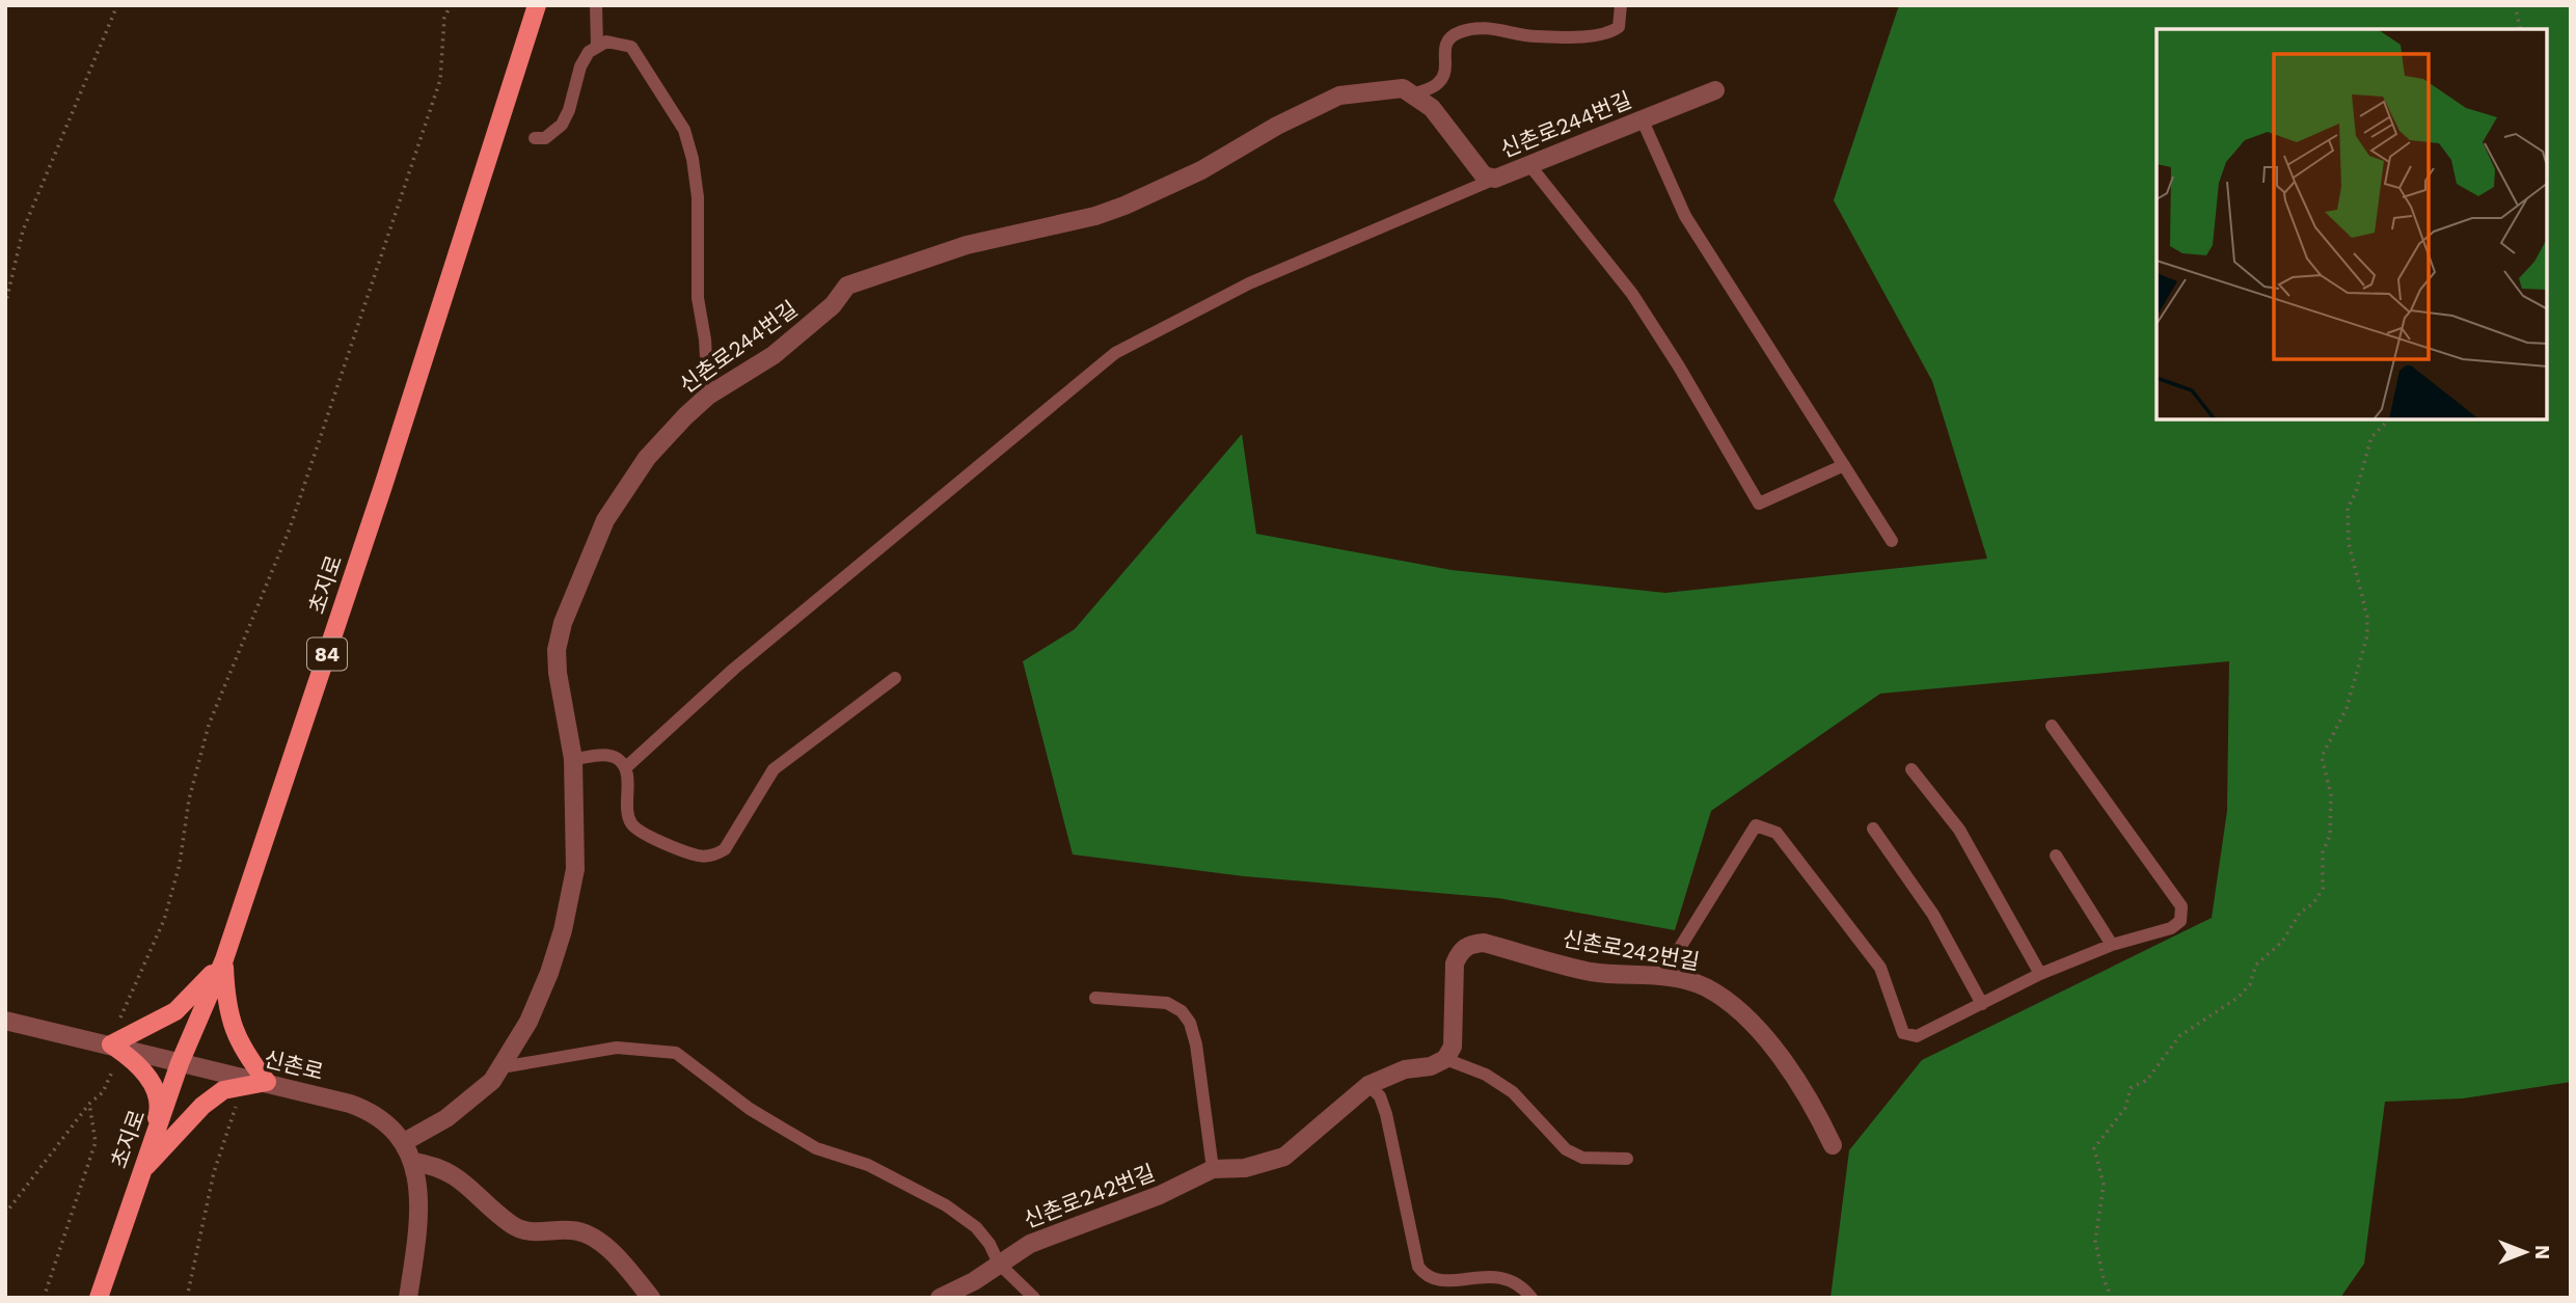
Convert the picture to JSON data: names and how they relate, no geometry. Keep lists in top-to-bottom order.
{
  "streets": {
    "main road": ["초지로", "84"],
    "street": ["신촌로244번길", "신촌로242번길", "신촌로"]
  },
  "crossings": [
    ["신촌로244번길", "신촌로"],
    ["초지로", "신촌로"]
  ],
  "north": "right"
}
